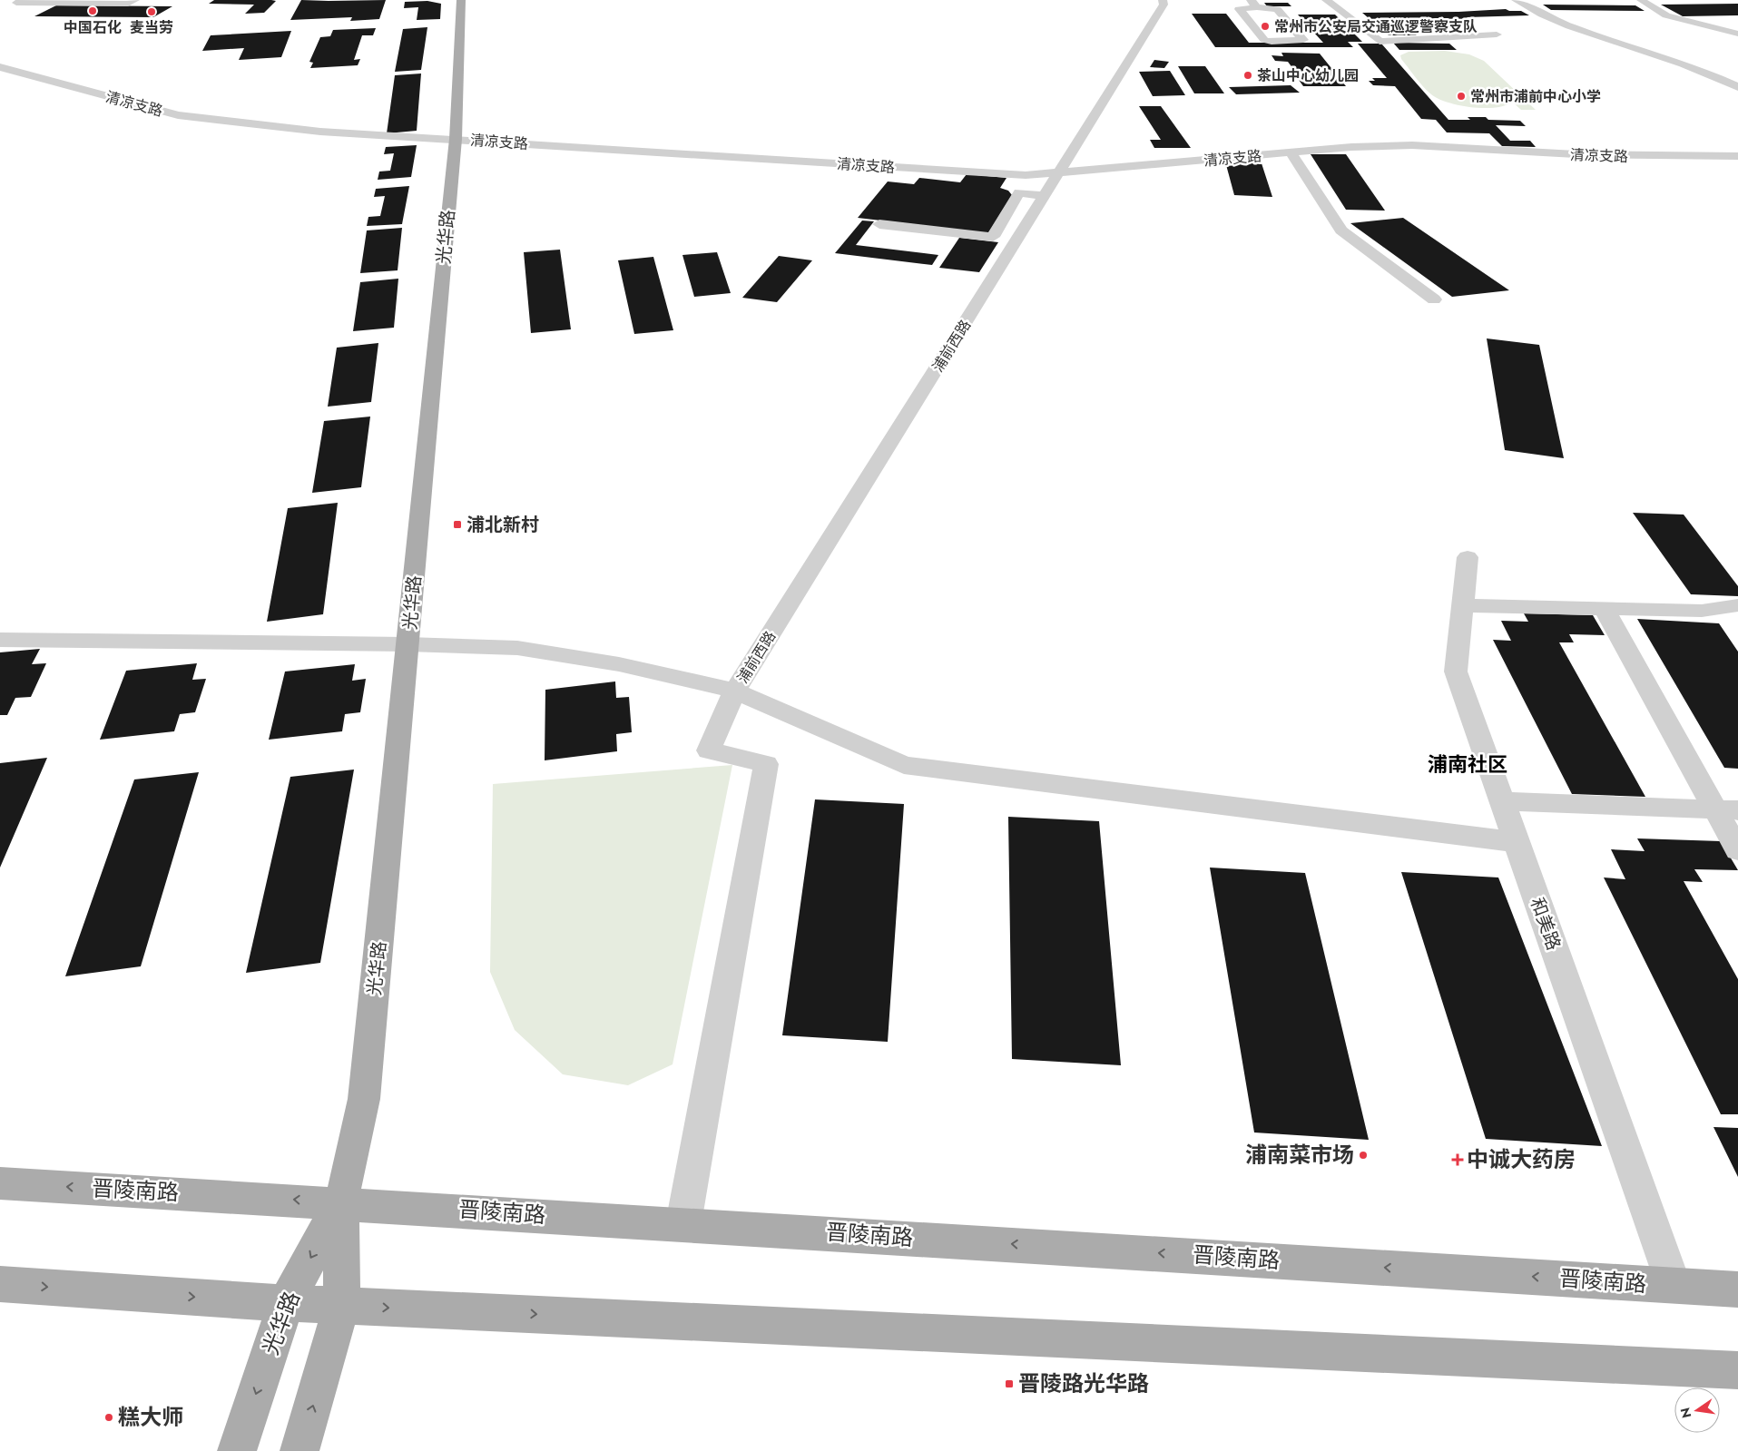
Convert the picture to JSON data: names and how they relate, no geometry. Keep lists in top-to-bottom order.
{
  "streets": {
    "main road": ["光华路", "晋陵南路"],
    "street": ["清凉支路", "浦前西路", "和美路"]
  },
  "crossings": [
    ["清凉支路", "光华路"],
    ["清凉支路", "浦前西路"],
    ["光华路", "晋陵南路"],
    ["浦前西路", "晋陵南路"],
    ["和美路", "晋陵南路"]
  ],
  "districts": ["浦南社区"],
  "places": {
    "other": [
      "中国石化",
      "麦当劳",
      "常州市公安局交通巡逻警察支队",
      "茶山中心幼儿园",
      "常州市浦前中心小学",
      "浦南菜市场",
      "糕大师"
    ],
    "transit": ["浦北新村", "晋陵路光华路"],
    "health": ["中诚大药房"]
  },
  "north": "left"
}
